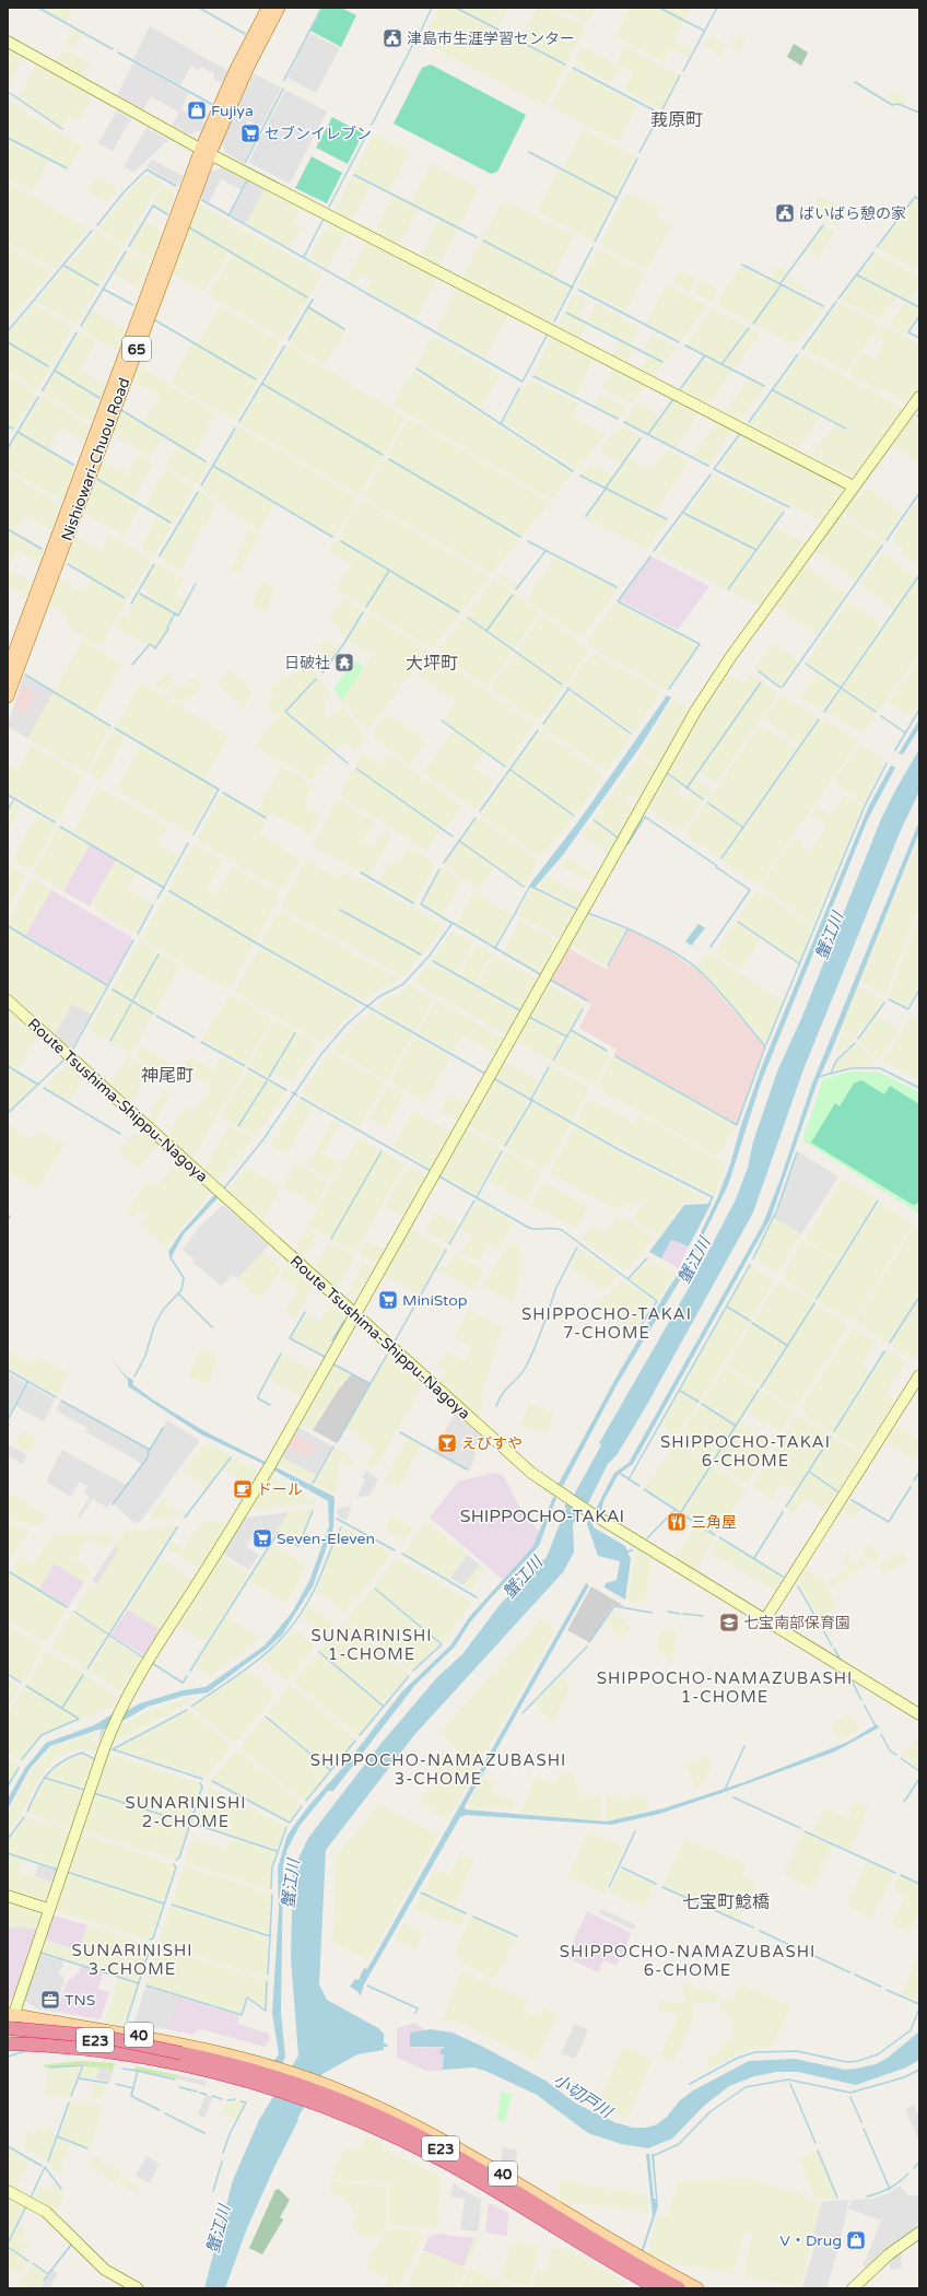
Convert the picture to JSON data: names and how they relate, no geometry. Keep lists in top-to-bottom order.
{
  "streets": {
    "highway": ["E23"],
    "main road": ["65", "Nishiowari-Chuou Road", "40"],
    "street": ["Route Tsushima-Shippu-Nagoya"]
  },
  "districts": [
    "莪原町",
    "大坪町",
    "神尾町",
    "SHIPPOCHO-TAKAI 7-CHOME",
    "SHIPPOCHO-TAKAI 6-CHOME",
    "SHIPPOCHO-TAKAI",
    "SUNARINISHI 1-CHOME",
    "SHIPPOCHO-NAMAZUBASHI 1-CHOME",
    "SHIPPOCHO-NAMAZUBASHI 3-CHOME",
    "SUNARINISHI 2-CHOME",
    "七宝町鯰橋",
    "SUNARINISHI 3-CHOME",
    "SHIPPOCHO-NAMAZUBASHI 6-CHOME"
  ],
  "water": ["蟹江川", "小切戸川"],
  "places": {
    "public building": ["津島市生涯学習センター", "ばいばら憩の家"],
    "shop": ["Fujiya", "V・Drug"],
    "supermarket": ["セブンイレブン", "MiniStop", "Seven-Eleven"],
    "temple": ["日破社"],
    "bar": ["えびすや"],
    "cafe": ["ドール"],
    "restaurant": ["三角屋"],
    "school or university": ["七宝南部保育園"],
    "office": ["TNS"]
  }
}
